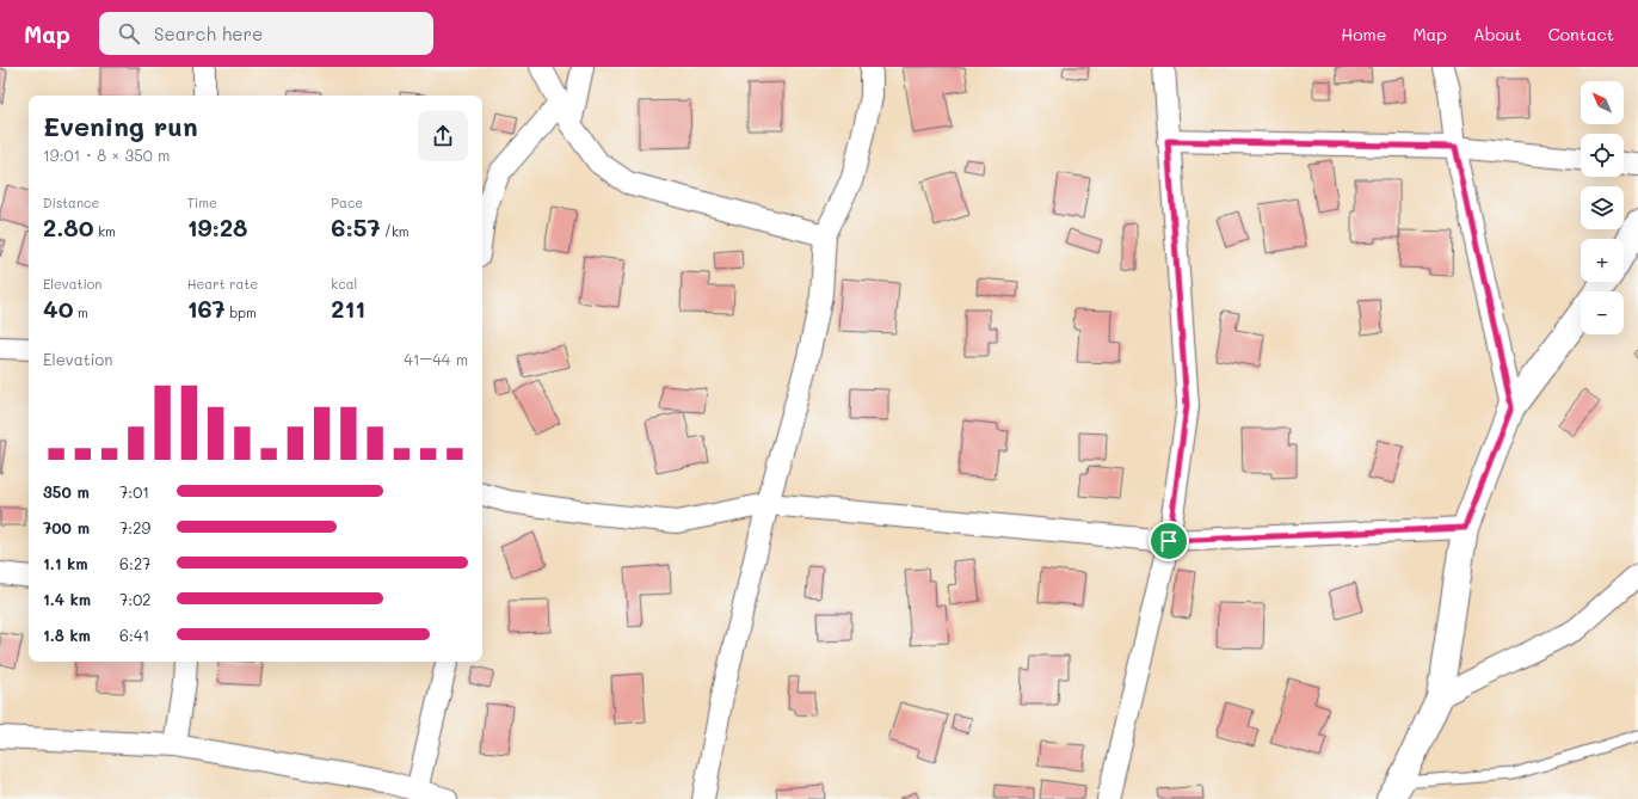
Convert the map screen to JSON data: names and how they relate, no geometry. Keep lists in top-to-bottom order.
{
  "north": "top left",
  "page": {
    "header": "Map",
    "search": "Search here",
    "nav": [
      "Home",
      "Map",
      "About",
      "Contact"
    ],
    "map_buttons": ["+", "−"],
    "heading": ["Evening run", "19:01 · 8 × 350 m"],
    "stats": [
      ["Distance", "2.80 km"],
      ["Time", "19:28"],
      ["Pace", "6:57 /km"],
      ["Elevation", "40 m"],
      ["Heart rate", "167 bpm"],
      ["kcal", "211"]
    ],
    "chart": ["Elevation", "41–44 m"],
    "list": [
      {
        "name": "350 m",
        "note": "7:01"
      },
      {
        "name": "700 m",
        "note": "7:29"
      },
      {
        "name": "1.1 km",
        "note": "6:27"
      },
      {
        "name": "1.4 km",
        "note": "7:02"
      },
      {
        "name": "1.8 km",
        "note": "6:41"
      }
    ]
  }
}
